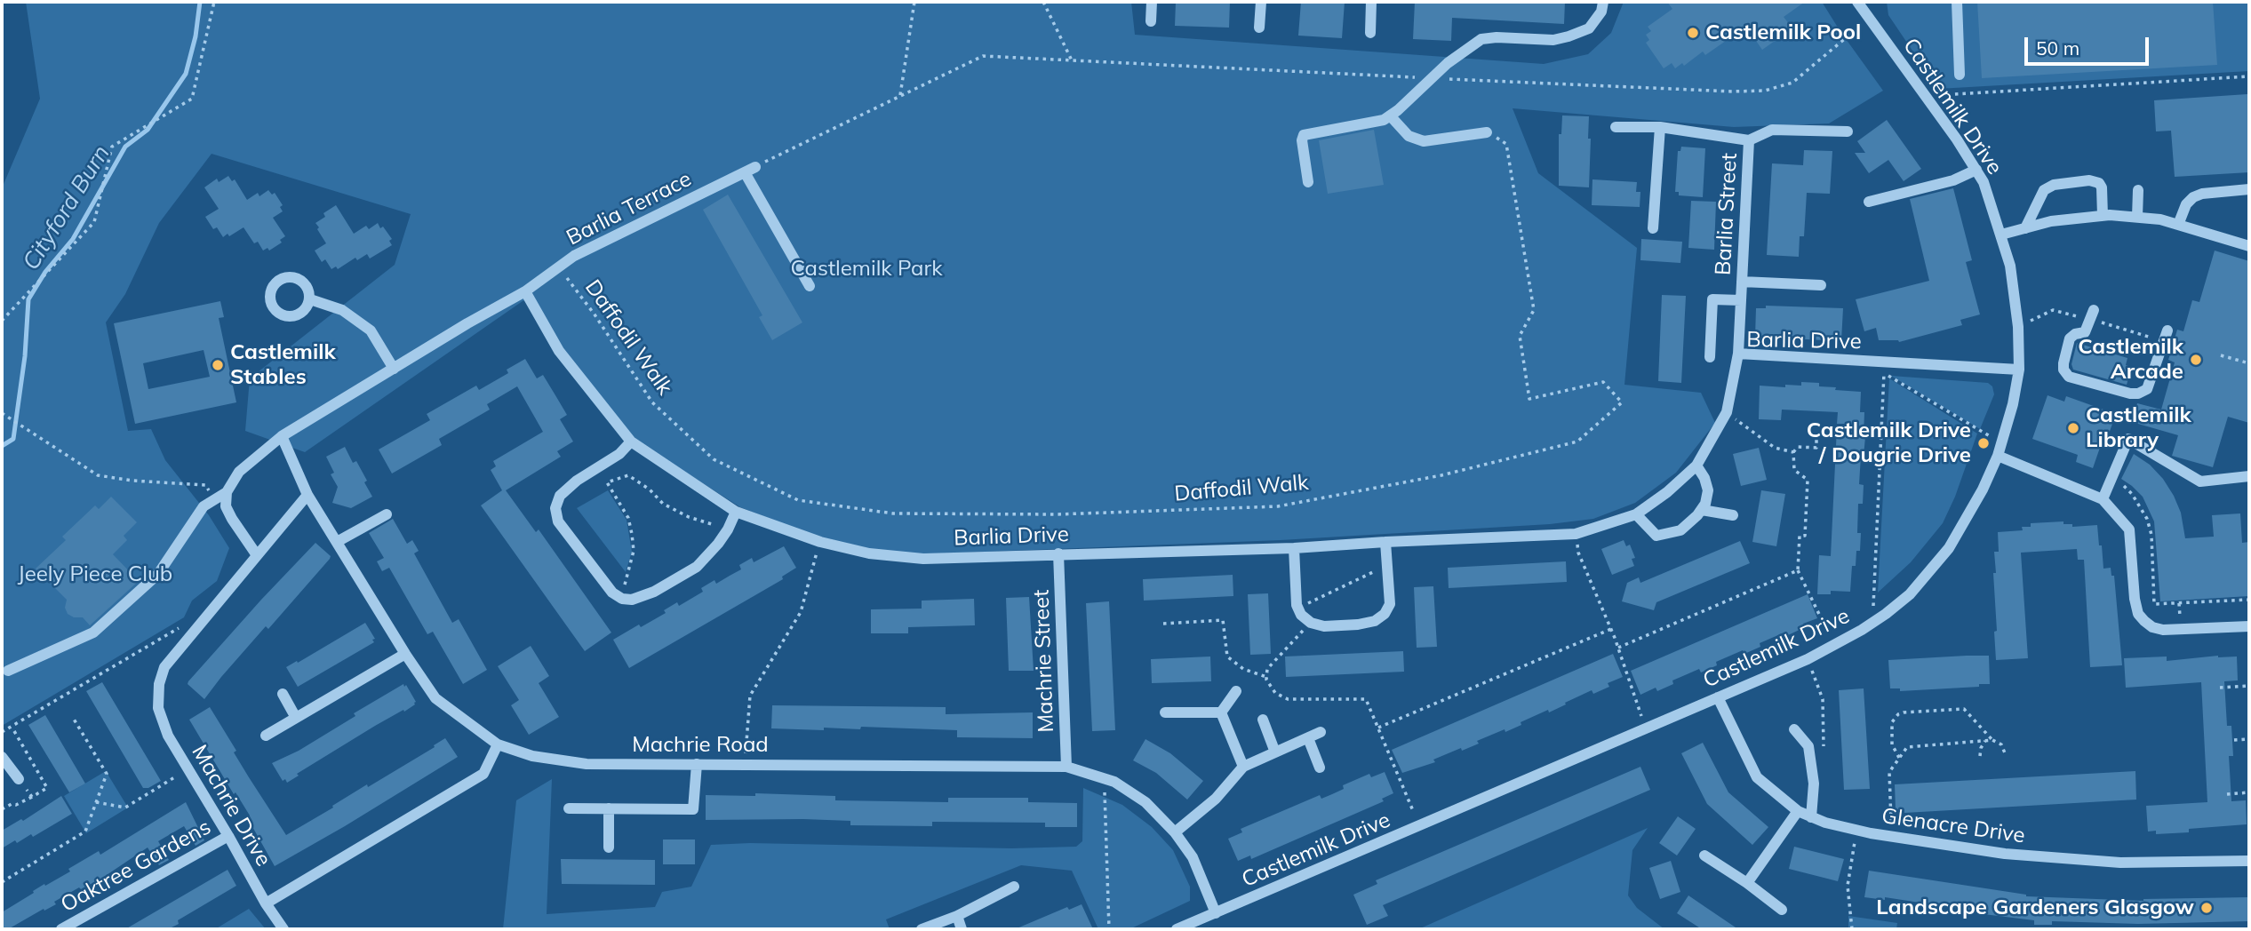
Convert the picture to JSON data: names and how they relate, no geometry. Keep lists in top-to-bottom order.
{
  "streets": {
    "street": [
      "Castlemilk Drive",
      "Barlia Terrace",
      "Barlia Street",
      "Barlia Drive",
      "Machrie Street",
      "Machrie Road",
      "Machrie Drive",
      "Glenacre Drive",
      "Oaktree Gardens"
    ],
    "path": ["Daffodil Walk"]
  },
  "crossings": [
    ["Castlemilk Drive", "Barlia Drive"],
    ["Castlemilk Drive", "Machrie Road"],
    ["Castlemilk Drive", "Glenacre Drive"],
    ["Barlia Terrace", "Daffodil Walk"],
    ["Barlia Terrace", "Barlia Drive"],
    ["Barlia Street", "Barlia Drive"],
    ["Barlia Drive", "Machrie Street"],
    ["Machrie Street", "Machrie Road"],
    ["Machrie Road", "Machrie Drive"],
    ["Machrie Drive", "Oaktree Gardens"]
  ],
  "water": ["Cityford Burn"],
  "parks": ["Castlemilk Park", "Jeely Piece Club"],
  "places": [
    "Castlemilk Pool",
    "Castlemilk Arcade",
    "Castlemilk Stables",
    "Castlemilk Library",
    "Castlemilk Drive / Dougrie Drive",
    "Landscape Gardeners Glasgow"
  ],
  "scale_bar": "50 m"
}
